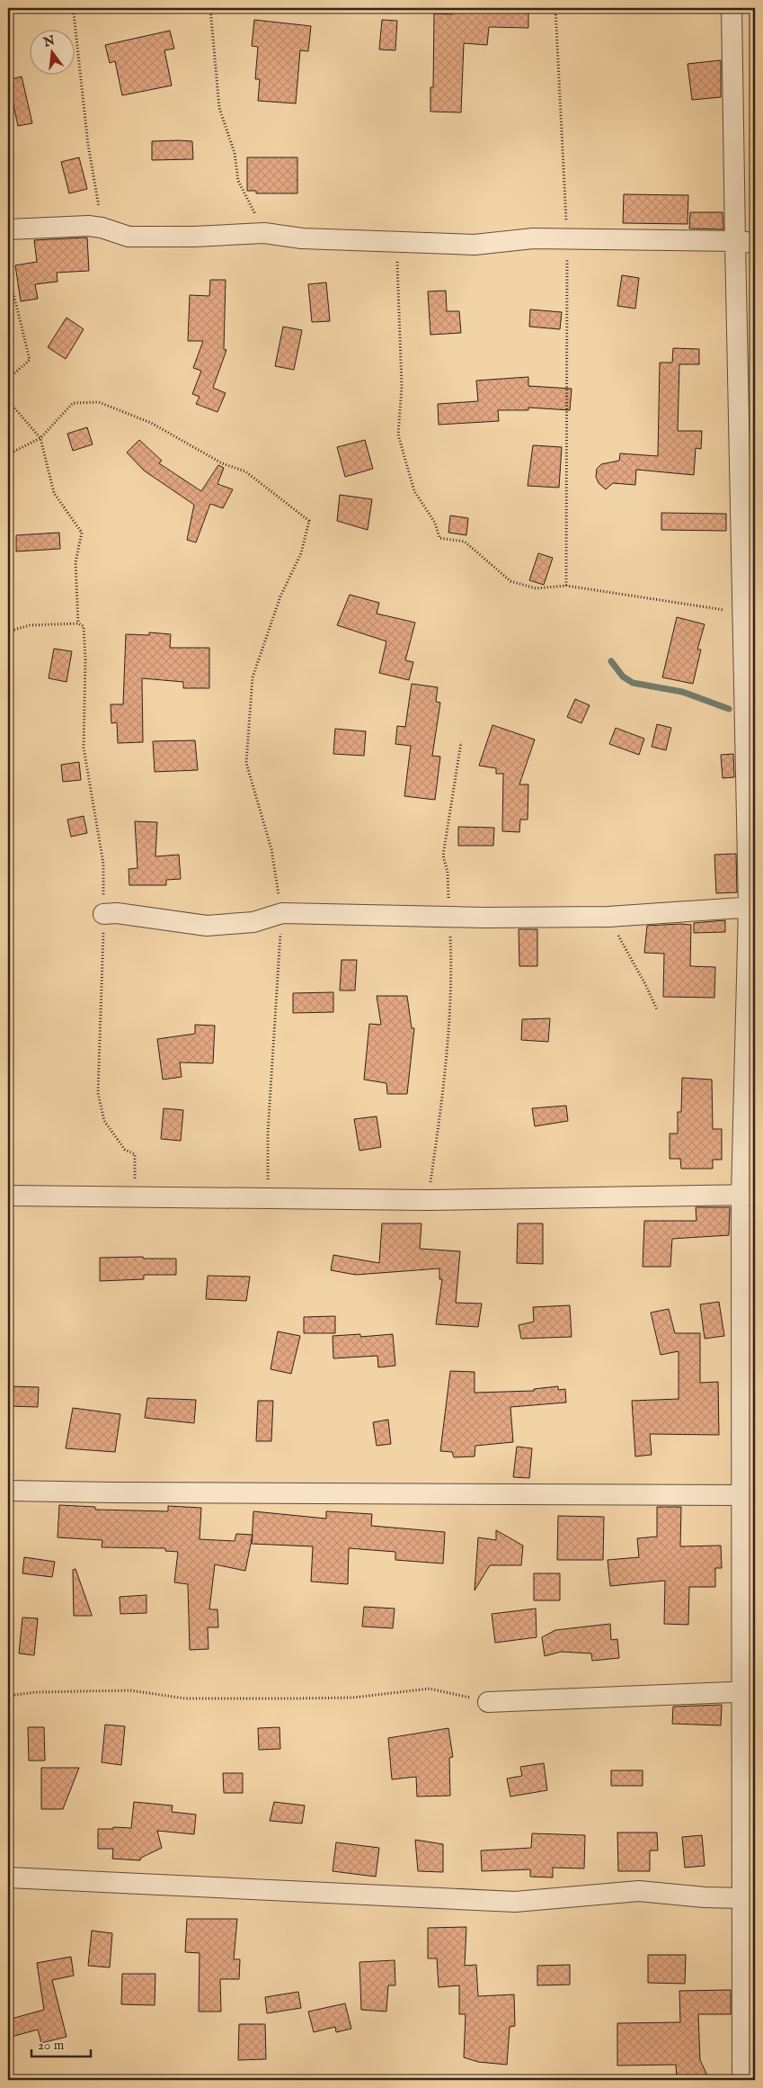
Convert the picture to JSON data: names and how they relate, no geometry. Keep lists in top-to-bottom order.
{
  "scale_bar": "20 m",
  "north": "top"
}
